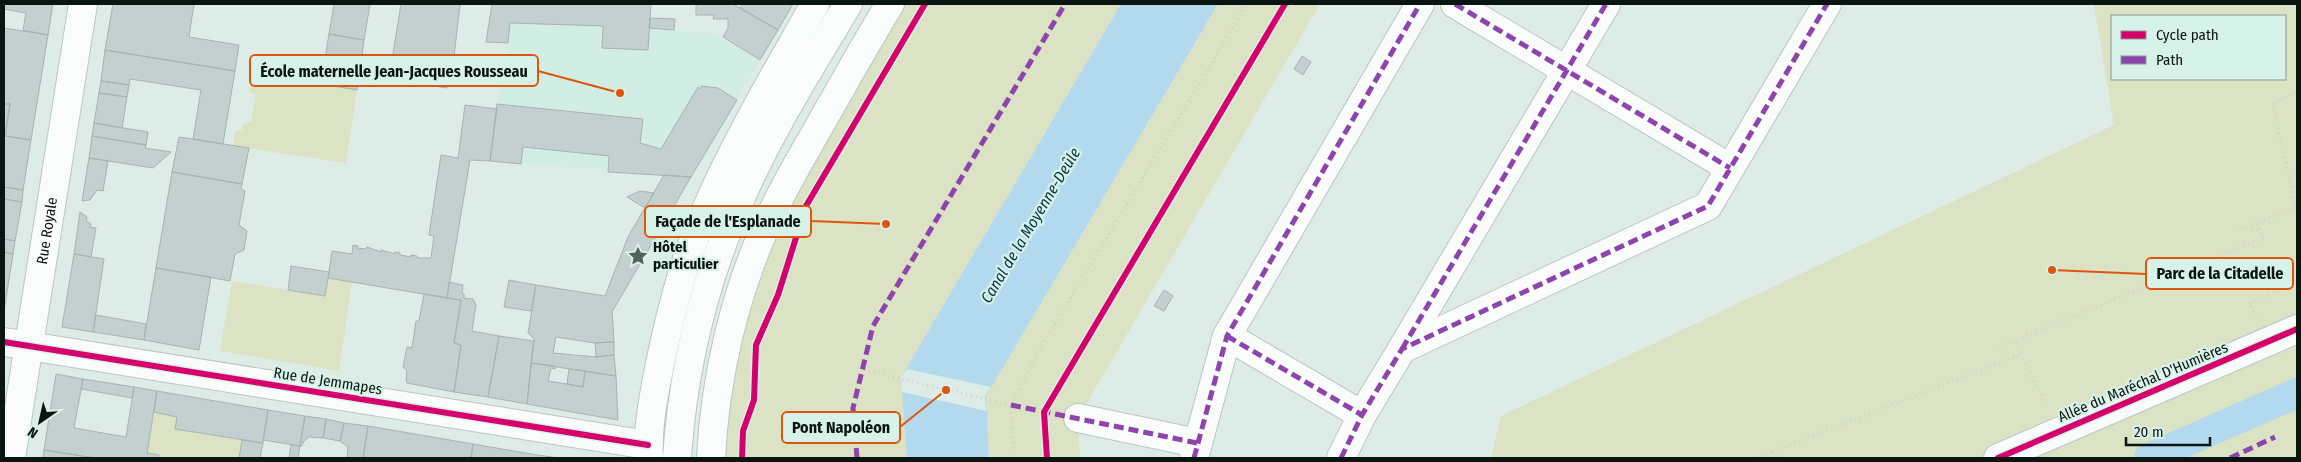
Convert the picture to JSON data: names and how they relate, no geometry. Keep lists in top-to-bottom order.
{
  "streets": {
    "street": ["Rue Royale", "Rue de Jemmapes", "Allée du Maréchal D'Humières"]
  },
  "crossings": [
    ["Rue Royale", "Rue de Jemmapes"]
  ],
  "water": ["Canal de la Moyenne-Deûle"],
  "places": {
    "other": [
      "École maternelle Jean-Jacques Rousseau",
      "Façade de l'Esplanade",
      "Parc de la Citadelle",
      "Pont Napoléon"
    ],
    "place": ["Hôtel particulier"]
  },
  "legend": ["Cycle path", "Path"],
  "scale_bar": "20 m",
  "north": "bottom left"
}
